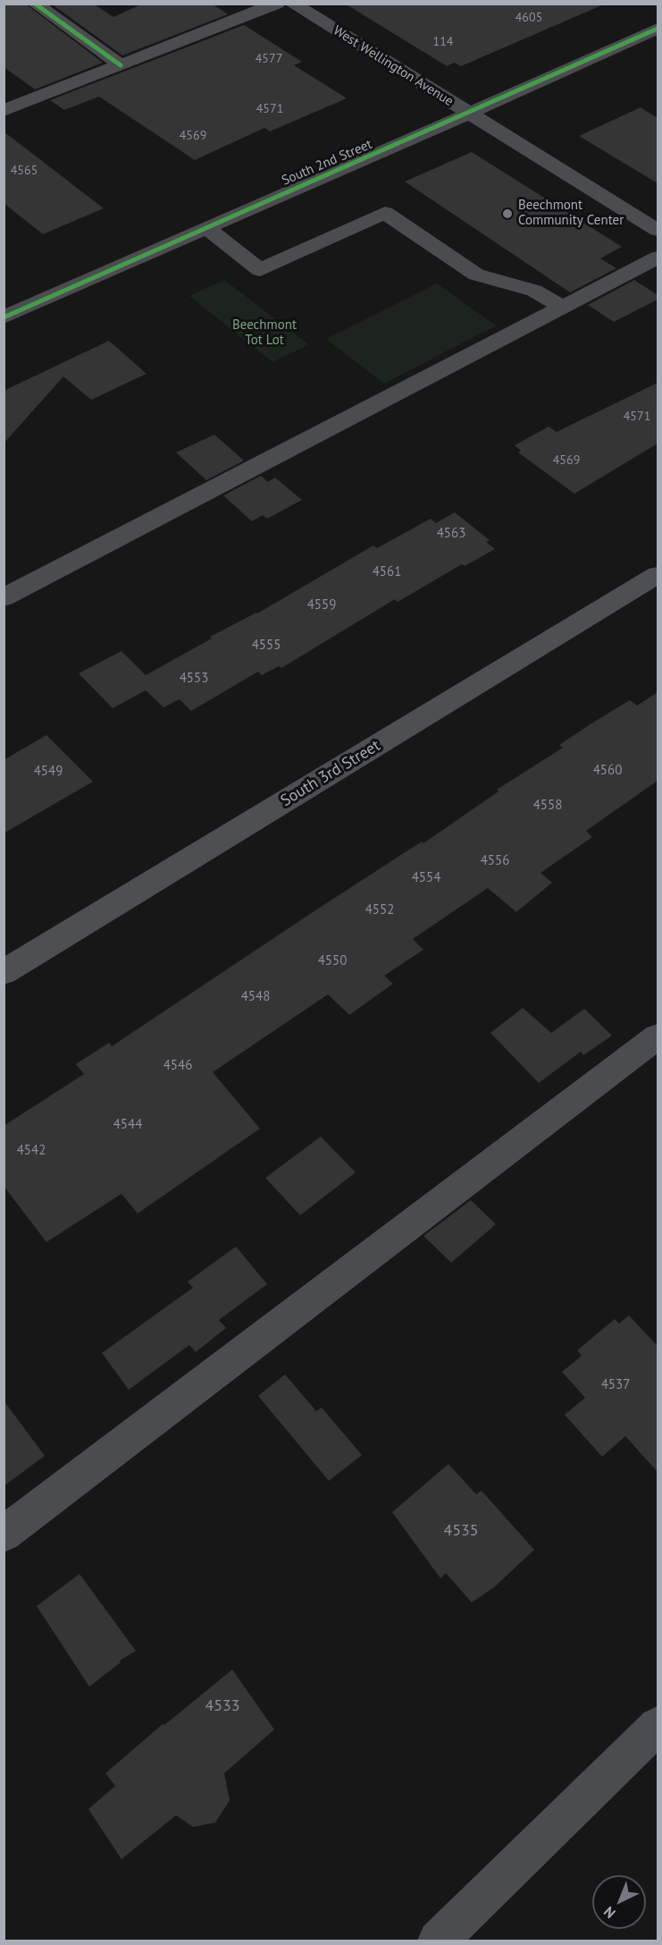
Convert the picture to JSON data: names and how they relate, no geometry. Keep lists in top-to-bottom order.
{
  "streets": {
    "main road": ["South 3rd Street"],
    "street": ["West Wellington Avenue", "South 2nd Street"]
  },
  "crossings": [
    ["West Wellington Avenue", "South 2nd Street"]
  ],
  "parks": ["Beechmont Tot Lot"],
  "places": ["Beechmont Community Center"],
  "house_numbers": [
    "4605",
    "114",
    "4577",
    "4571",
    "4569",
    "4565",
    "4571",
    "4569",
    "4563",
    "4561",
    "4559",
    "4555",
    "4553",
    "4560",
    "4549",
    "4558",
    "4556",
    "4554",
    "4552",
    "4550",
    "4548",
    "4546",
    "4544",
    "4542",
    "4537",
    "4535",
    "4533"
  ],
  "north": "bottom left"
}
